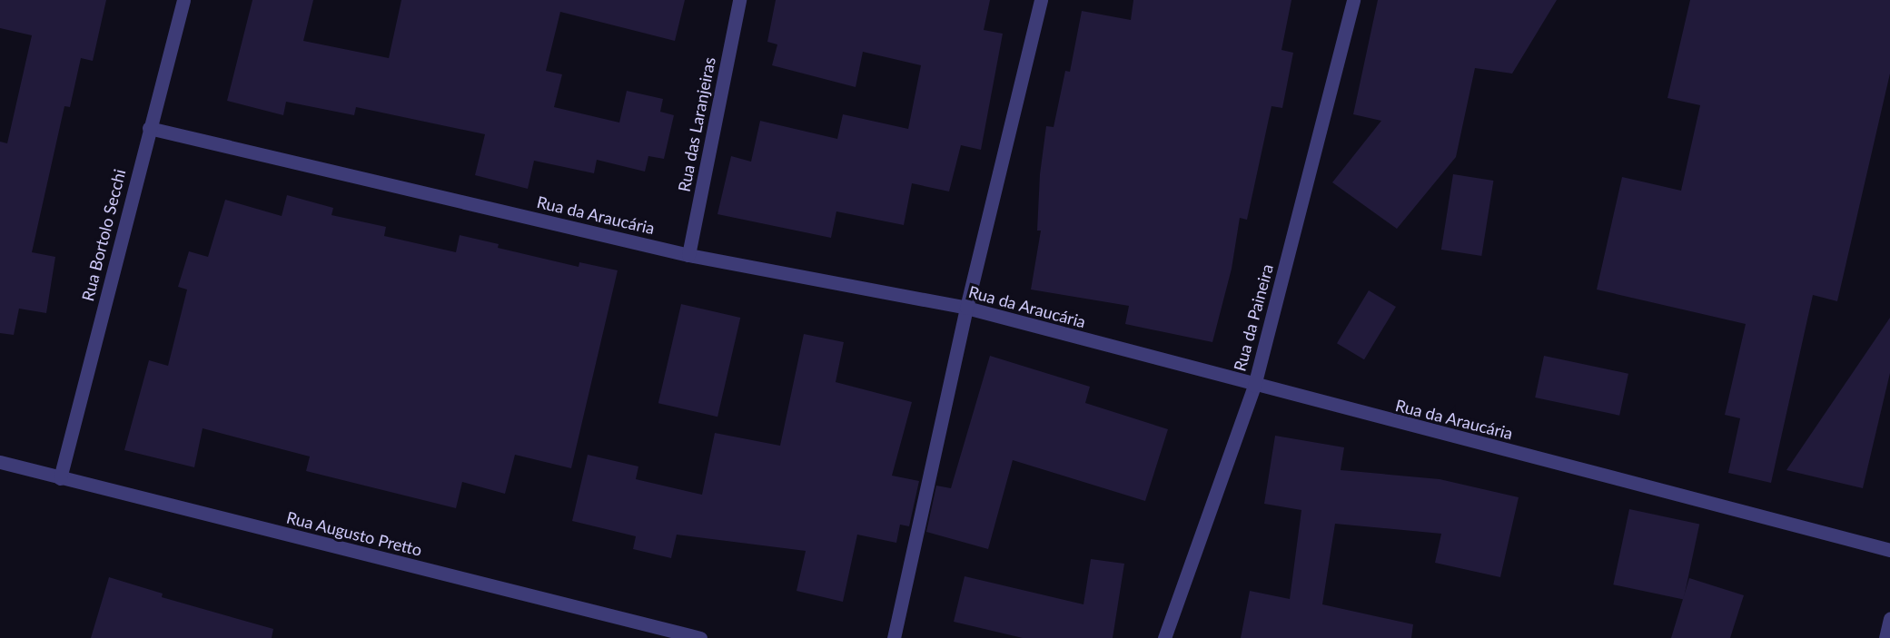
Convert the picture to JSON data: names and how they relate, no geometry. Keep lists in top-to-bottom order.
{
  "streets": {
    "street": [
      "Rua das Laranjeiras",
      "Rua da Araucária",
      "Rua Bortolo Secchi",
      "Rua da Paineira",
      "Rua Augusto Pretto"
    ]
  },
  "crossings": [
    ["Rua das Laranjeiras", "Rua da Araucária"],
    ["Rua da Araucária", "Rua Bortolo Secchi"],
    ["Rua da Araucária", "Rua da Paineira"],
    ["Rua Bortolo Secchi", "Rua Augusto Pretto"]
  ]
}
